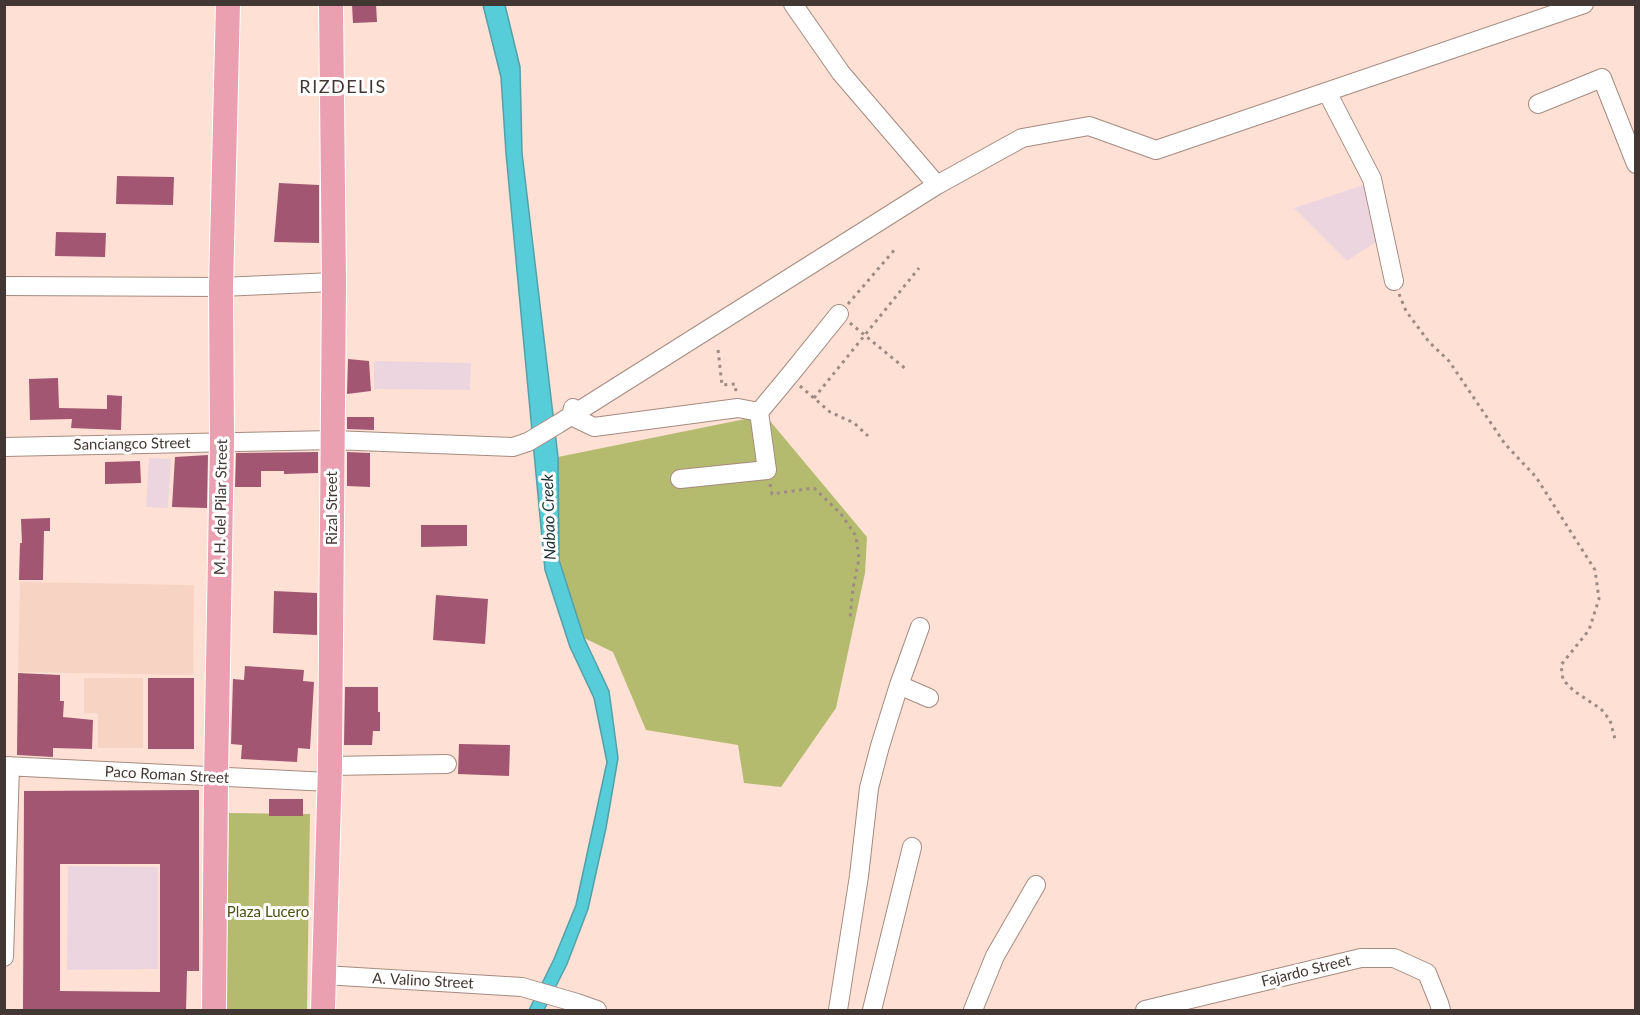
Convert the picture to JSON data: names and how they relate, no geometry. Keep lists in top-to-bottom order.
{
  "streets": {
    "main road": ["M. H. del Pilar Street", "Rizal Street"],
    "street": [
      "Sanciangco Street",
      "Paco Roman Street",
      "Fajardo Street",
      "A. Valino Street"
    ]
  },
  "crossings": [
    ["Sanciangco Street", "M. H. del Pilar Street"],
    ["Sanciangco Street", "Rizal Street"],
    ["M. H. del Pilar Street", "Paco Roman Street"],
    ["Rizal Street", "Paco Roman Street"],
    ["Rizal Street", "A. Valino Street"]
  ],
  "districts": ["RIZDELIS"],
  "water": ["Nabao Creek"],
  "parks": ["Plaza Lucero"]
}
